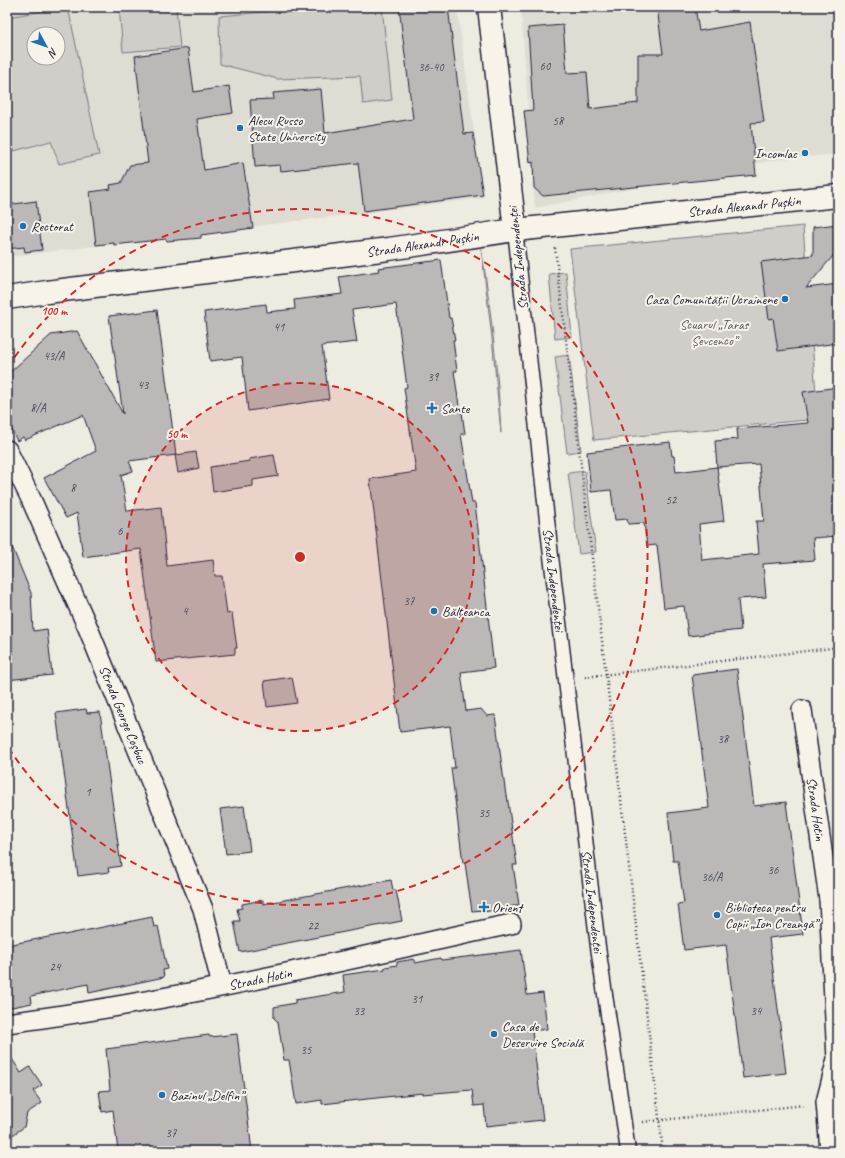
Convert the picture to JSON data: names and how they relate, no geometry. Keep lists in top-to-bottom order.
{
  "streets": {
    "street": [
      "Strada Alexandr Pușkin",
      "Strada Independenței",
      "Strada George Coșbuc",
      "Strada Hotin"
    ]
  },
  "crossings": [
    ["Strada Alexandr Pușkin", "Strada Independenței"],
    ["Strada George Coșbuc", "Strada Hotin"]
  ],
  "parks": ["Scuarul „Taras Șevcenco”"],
  "places": {
    "other": [
      "Alecu Russo State University",
      "Incomlac",
      "Rectorat",
      "Casa Comunității Ucrainene",
      "Bălțeanca",
      "Biblioteca pentru Copii „Ion Creangă”",
      "Casa de Deservire Socială",
      "Bazinul „Delfin”"
    ],
    "health": ["Sante", "Orient"]
  },
  "house_numbers": [
    "60",
    "36-40",
    "58",
    "41",
    "43/A",
    "39",
    "43",
    "8/A",
    "8",
    "52",
    "6",
    "37",
    "4",
    "38",
    "1",
    "35",
    "36",
    "36/A",
    "22",
    "24",
    "31",
    "33",
    "34",
    "35",
    "37"
  ],
  "north": "bottom right",
  "rings": ["100 m", "50 m"]
}
